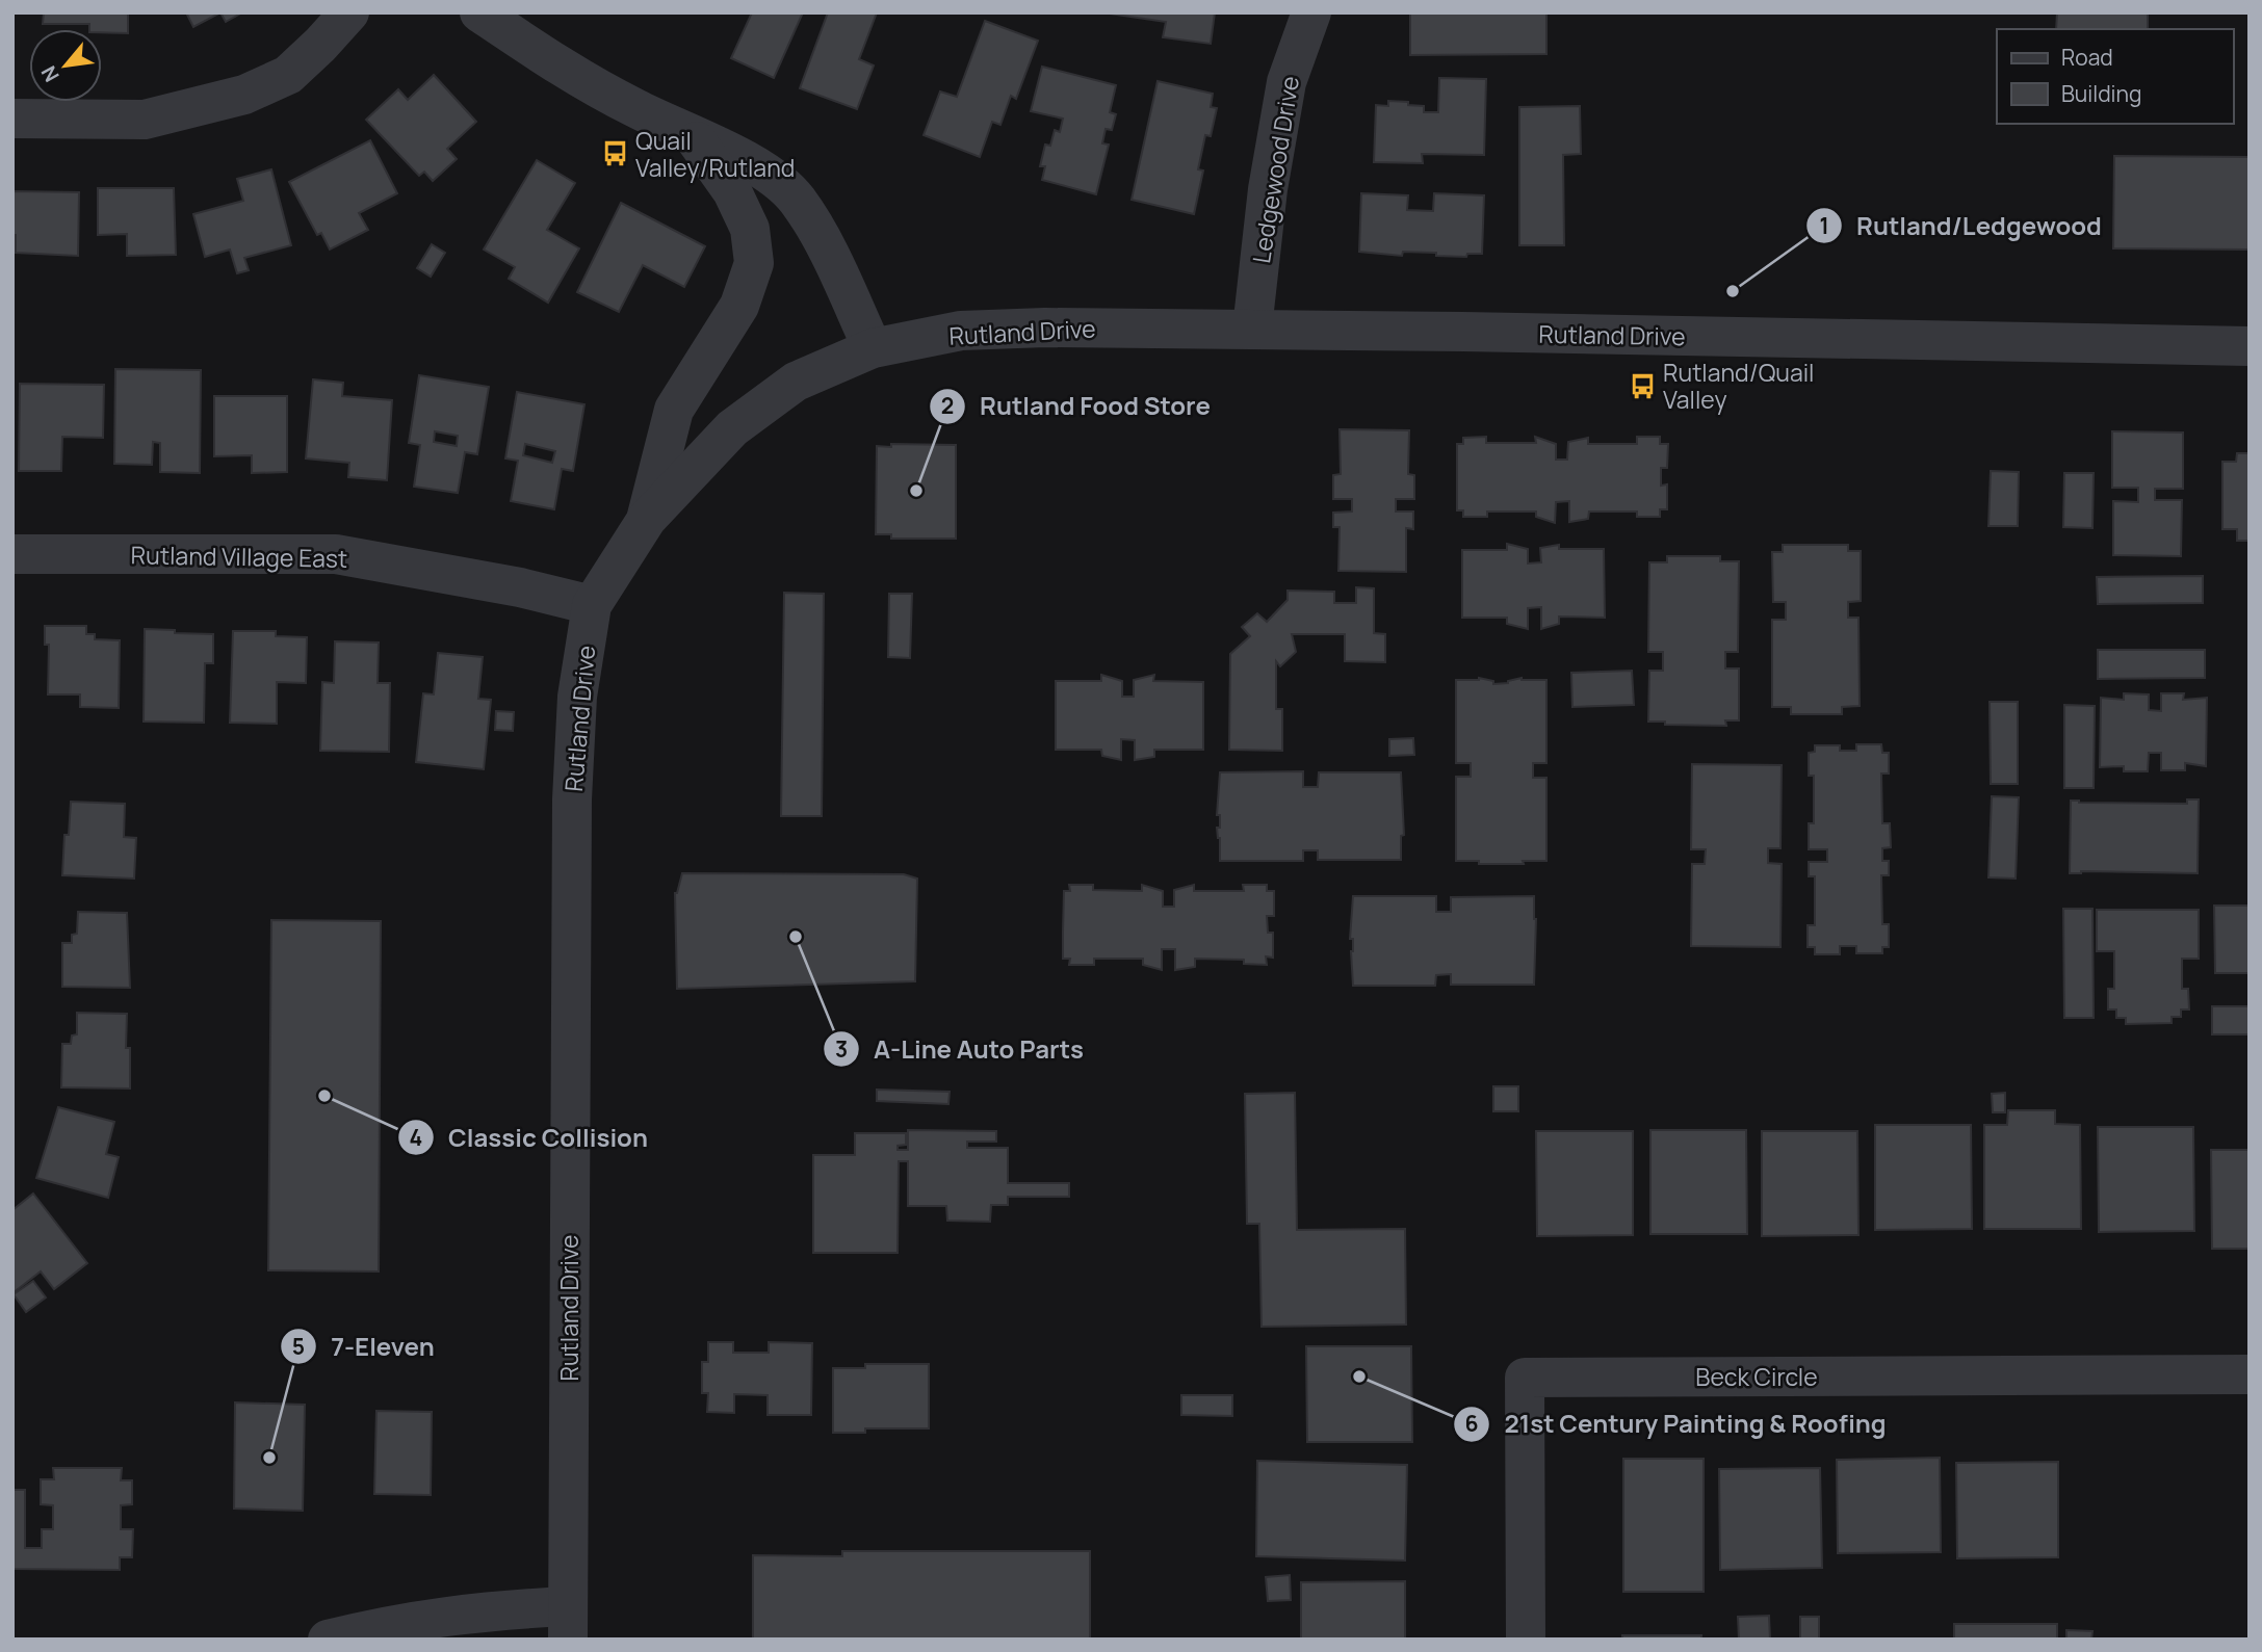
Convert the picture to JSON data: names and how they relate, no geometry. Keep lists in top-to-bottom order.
{
  "streets": {
    "street": [
      "Ledgewood Drive",
      "Rutland Drive",
      "Rutland Village East",
      "Beck Circle"
    ]
  },
  "crossings": [
    ["Ledgewood Drive", "Rutland Drive"],
    ["Rutland Drive", "Rutland Village East"]
  ],
  "places": {
    "bus stop": ["Quail Valley/Rutland", "Rutland/Quail Valley"],
    "other": [
      "Rutland/Ledgewood",
      "Rutland Food Store",
      "A-Line Auto Parts",
      "Classic Collision",
      "21st Century Painting & Roofing",
      "7-Eleven"
    ]
  },
  "legend": ["Road", "Building"],
  "north": "bottom left"
}
